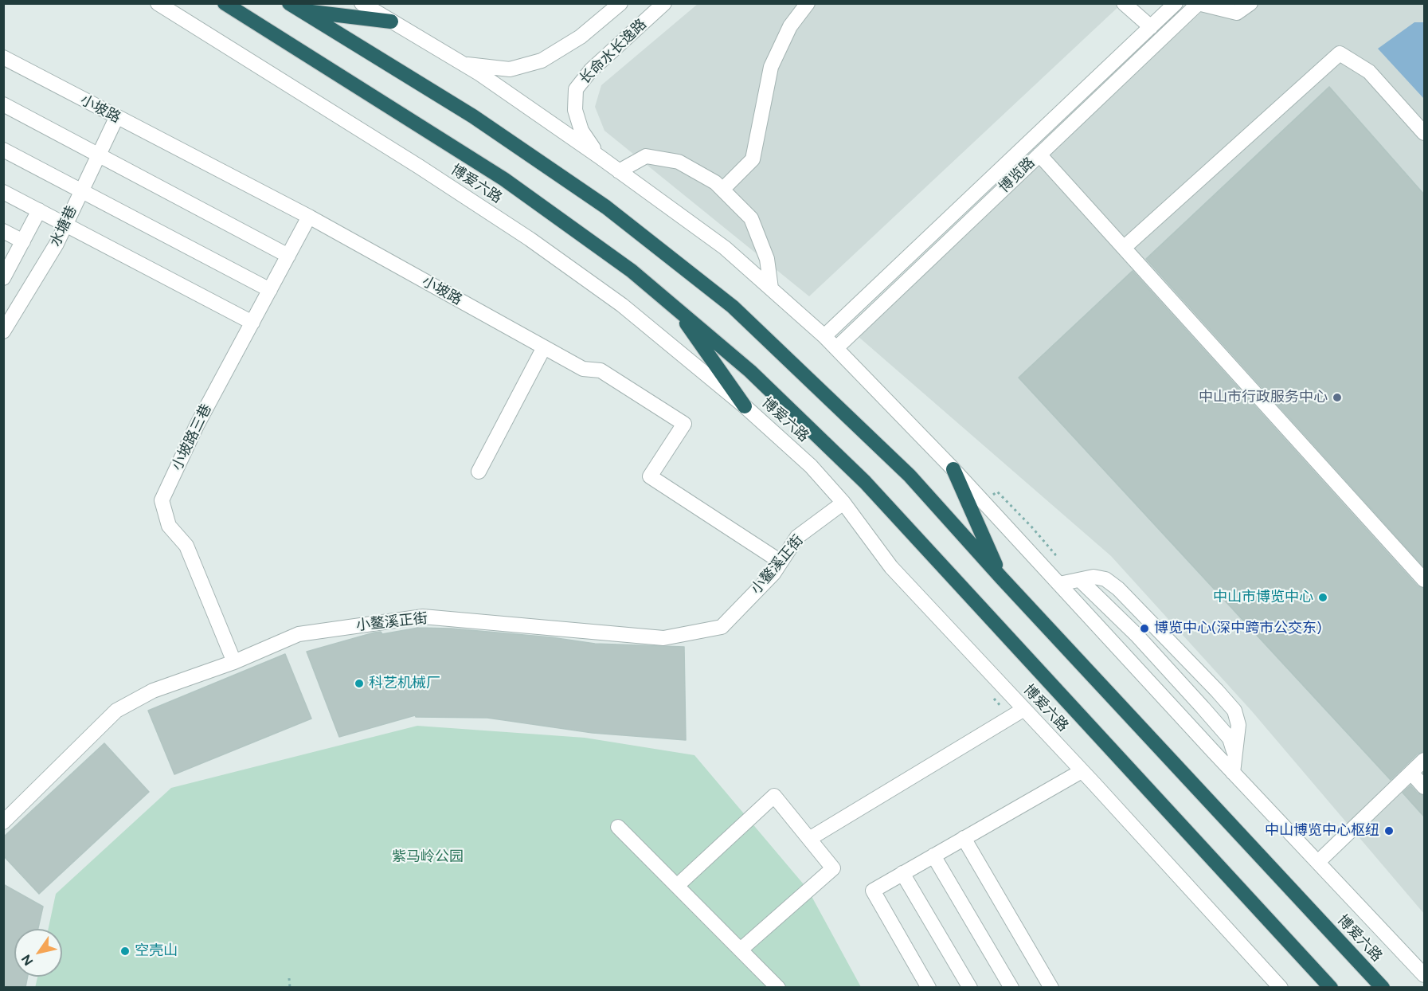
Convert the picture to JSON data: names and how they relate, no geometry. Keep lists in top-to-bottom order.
{
  "streets": {
    "highway": ["博爱六路"],
    "street": [
      "长命水长逸路",
      "小坡路",
      "博览路",
      "水塘巷",
      "小坡路三巷",
      "小鳌溪正街"
    ]
  },
  "crossings": [
    ["长命水长逸路", "博爱六路"],
    ["小坡路", "水塘巷"],
    ["小坡路", "小坡路三巷"],
    ["小坡路", "小鳌溪正街"],
    ["博览路", "博爱六路"],
    ["博爱六路", "小鳌溪正街"],
    ["小坡路三巷", "小鳌溪正街"]
  ],
  "parks": ["紫马岭公园"],
  "places": [
    "中山市行政服务中心",
    "中山市博览中心",
    "博览中心(深中跨市公交东)",
    "科艺机械厂",
    "中山博览中心枢纽",
    "空壳山"
  ],
  "north": "bottom left"
}
